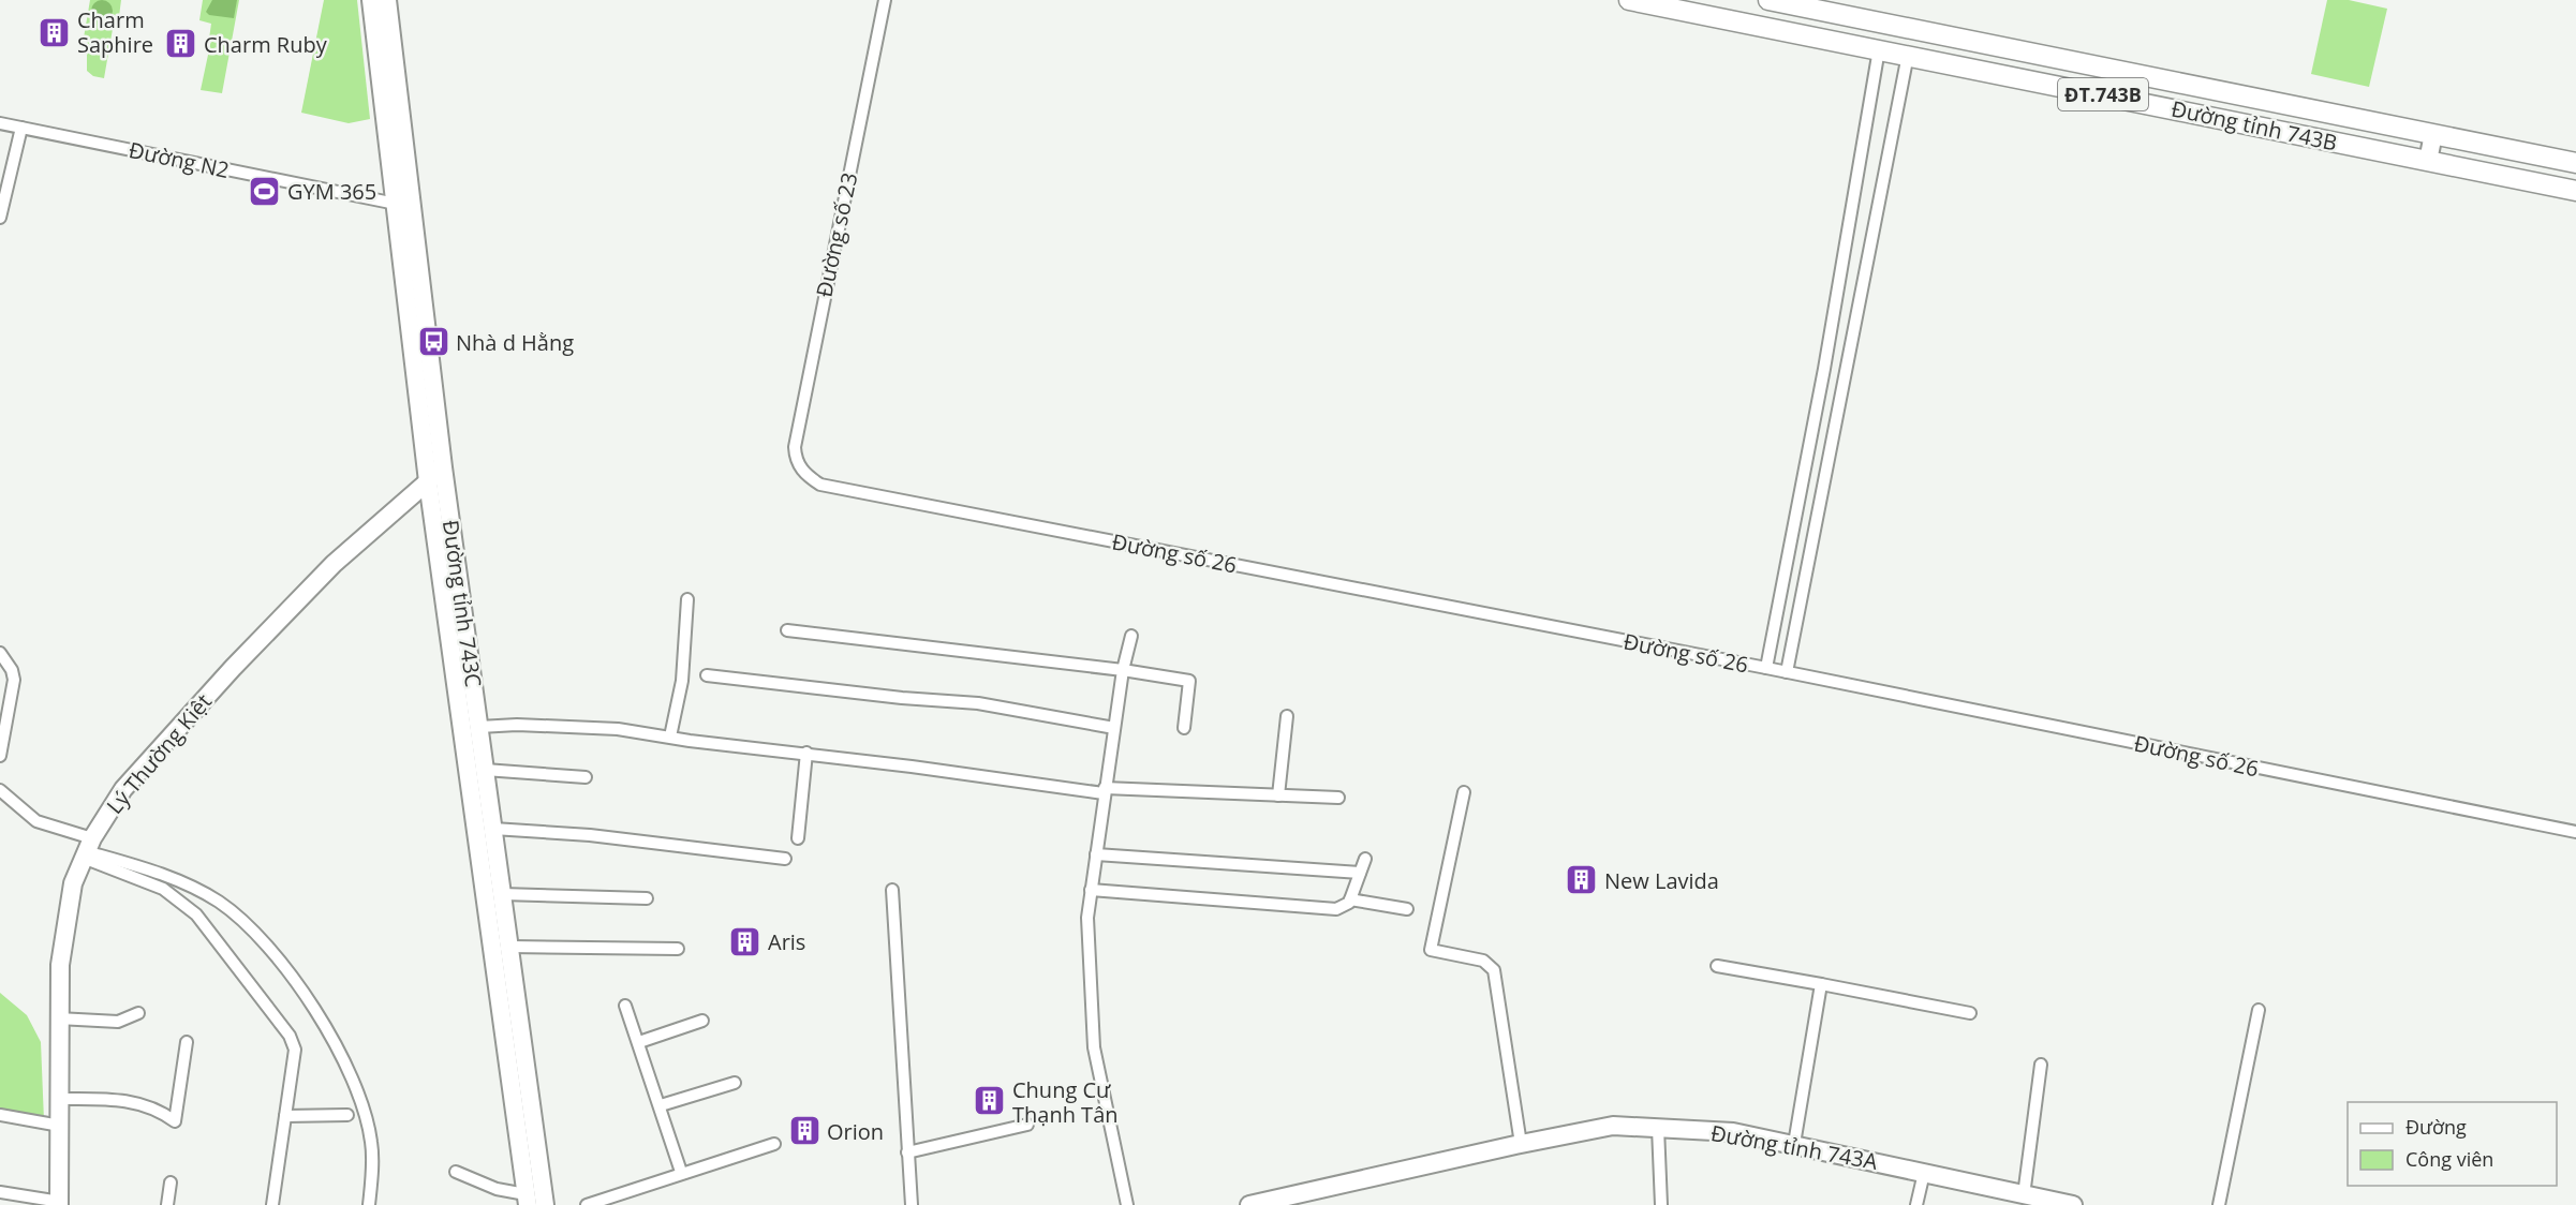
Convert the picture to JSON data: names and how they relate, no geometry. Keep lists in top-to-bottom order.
{
  "streets": {
    "main road": [
      "ĐT.743B",
      "Đường tỉnh 743B",
      "Đường tỉnh 743C",
      "Lý Thường Kiệt",
      "Đường tỉnh 743A"
    ],
    "street": ["Đường N2", "Đường số 23", "Đường số 26"]
  },
  "crossings": [
    ["Đường N2", "Đường tỉnh 743C"],
    ["Đường số 23", "Đường số 26"],
    ["Đường tỉnh 743C", "Lý Thường Kiệt"]
  ],
  "places": {
    "building": [
      "Charm Saphire",
      "Charm Ruby",
      "New Lavida",
      "Aris",
      "Chung Cư Thạnh Tân",
      "Orion"
    ],
    "sports": ["GYM 365"],
    "bus stop": ["Nhà d Hằng"]
  },
  "legend": ["Đường", "Công viên"]
}
